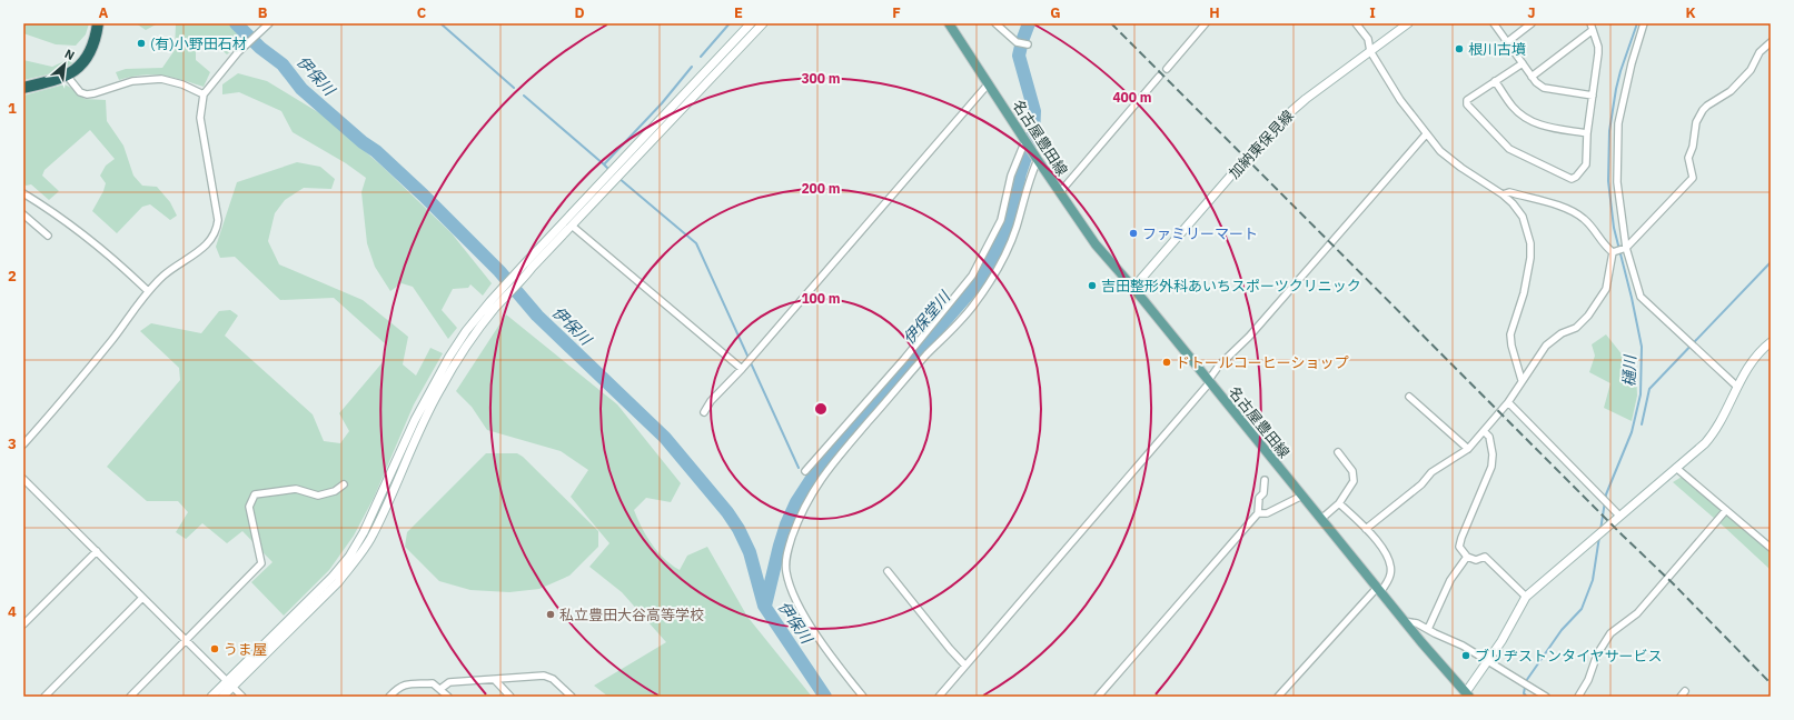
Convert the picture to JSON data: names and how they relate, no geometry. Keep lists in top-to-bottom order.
{
  "streets": {
    "main road": ["名古屋豊田線"],
    "street": ["加納東保見線"]
  },
  "crossings": [
    ["名古屋豊田線", "加納東保見線"]
  ],
  "water": ["伊保川", "伊保堂川", "樋川"],
  "places": [
    "(有)小野田石材",
    "根川古墳",
    "ファミリーマート",
    "吉田整形外科あいちスポーツクリニック",
    "ドトールコーヒーショップ",
    "私立豊田大谷高等学校",
    "うま屋",
    "ブリヂストンタイヤサービス"
  ],
  "north": "top right",
  "grid": {
    "columns": [
      "A",
      "B",
      "C",
      "D",
      "E",
      "F",
      "G",
      "H",
      "I",
      "J",
      "K"
    ],
    "rows": [
      "1",
      "2",
      "3",
      "4"
    ]
  },
  "rings": [
    "300 m",
    "400 m",
    "200 m",
    "100 m"
  ]
}
